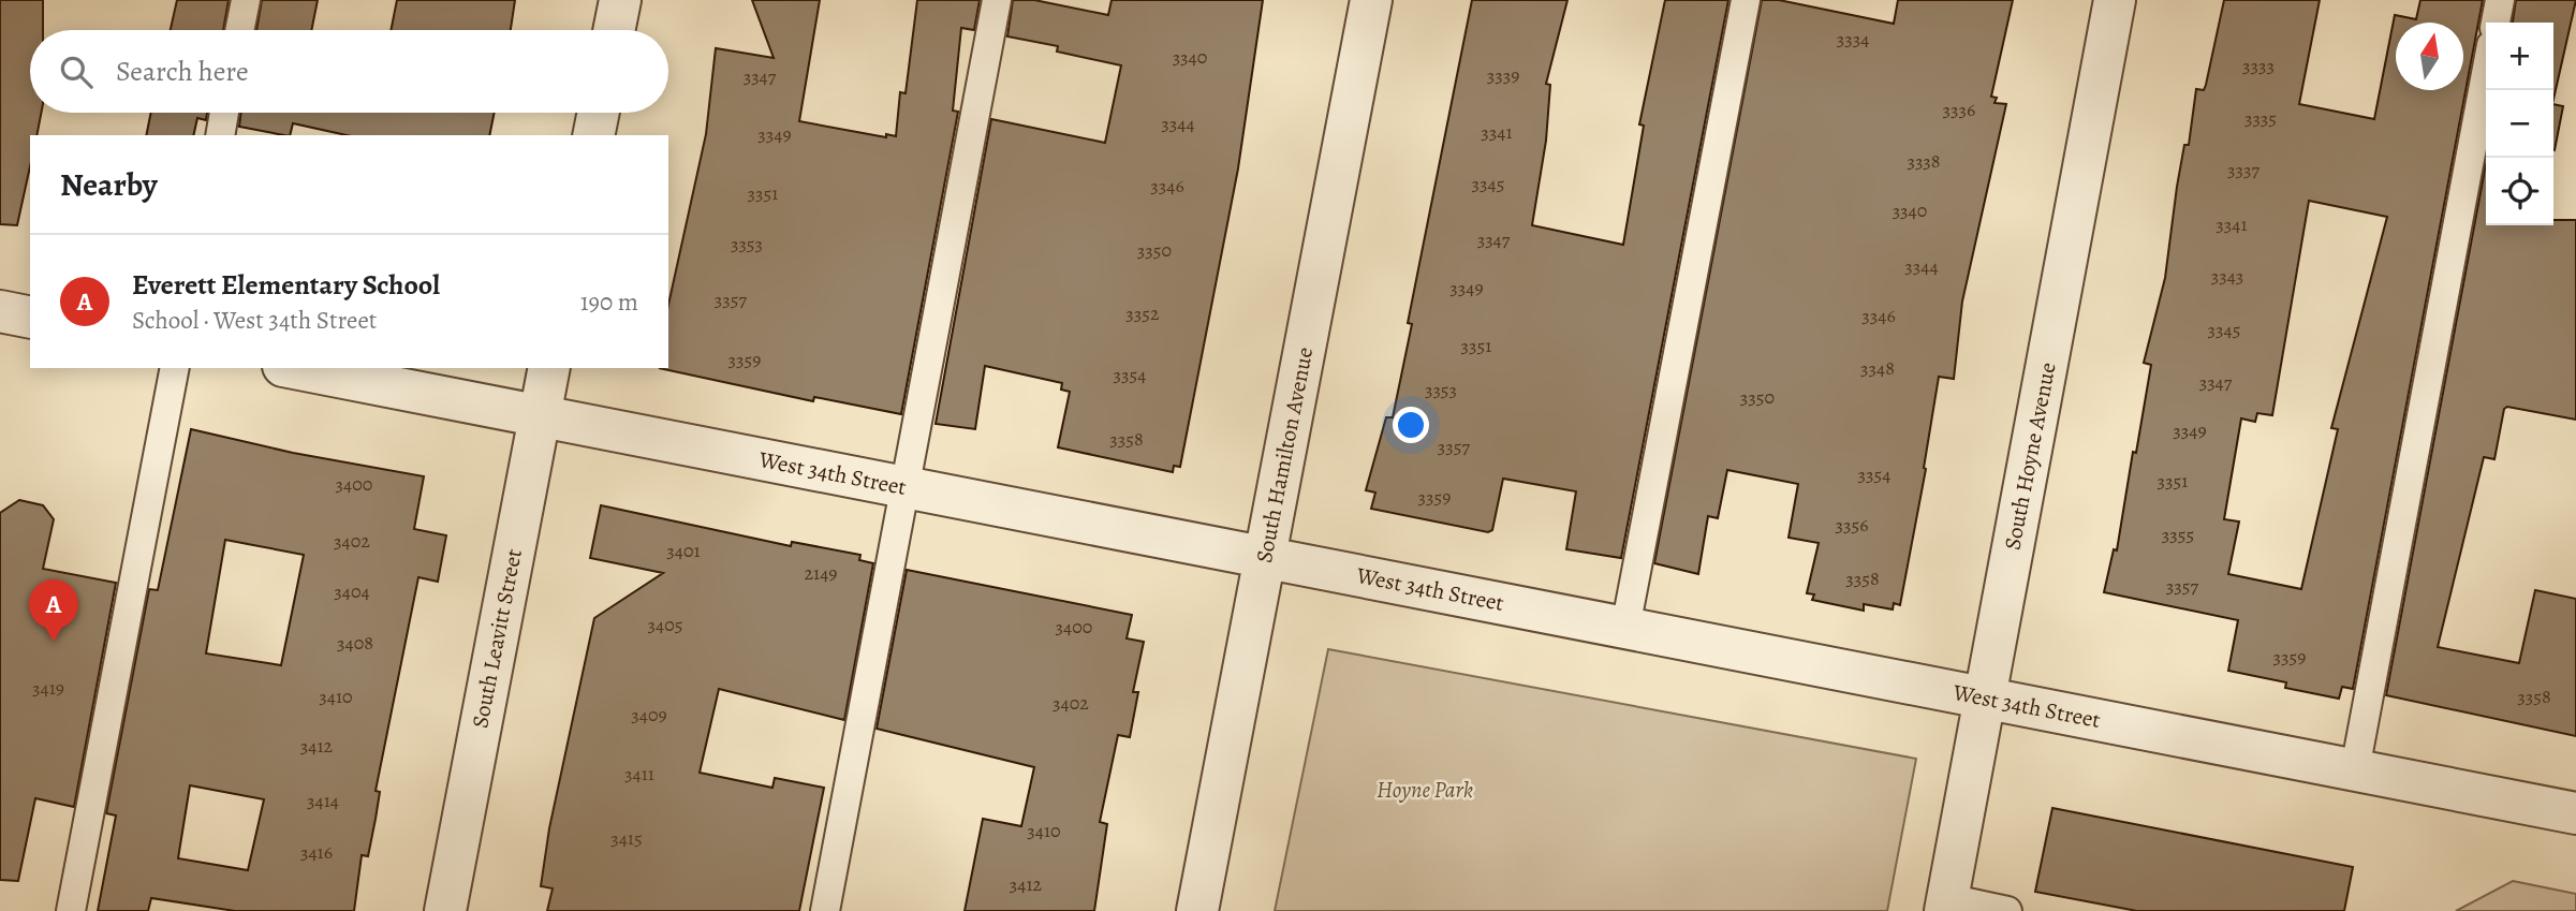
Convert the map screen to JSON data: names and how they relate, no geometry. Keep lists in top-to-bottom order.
{
  "streets": {
    "street": [
      "South Hamilton Avenue",
      "South Hoyne Avenue",
      "West 34th Street",
      "South Leavitt Street"
    ]
  },
  "crossings": [
    ["South Hamilton Avenue", "West 34th Street"],
    ["South Hoyne Avenue", "West 34th Street"],
    ["West 34th Street", "South Leavitt Street"]
  ],
  "parks": ["Hoyne Park"],
  "house_numbers": [
    "3334",
    "3340",
    "3333",
    "3339",
    "3347",
    "3336",
    "3335",
    "3344",
    "3341",
    "3349",
    "3338",
    "3337",
    "3345",
    "3346",
    "3351",
    "3340",
    "3341",
    "3347",
    "3353",
    "3350",
    "3344",
    "3343",
    "3349",
    "3357",
    "3352",
    "3346",
    "3345",
    "3351",
    "3359",
    "3348",
    "3354",
    "3347",
    "3353",
    "3350",
    "3349",
    "3358",
    "3357",
    "3354",
    "3351",
    "3400",
    "3359",
    "3356",
    "3355",
    "3402",
    "3401",
    "2149",
    "3358",
    "3357",
    "3404",
    "3405",
    "3400",
    "3408",
    "3359",
    "3419",
    "3410",
    "3358",
    "3402",
    "3409",
    "3412",
    "3411",
    "3414",
    "3410",
    "3415",
    "3416",
    "3412"
  ],
  "north": "top",
  "page": {
    "map_buttons": ["+", "−"],
    "search": "Search here",
    "heading": "Nearby",
    "list": [
      {
        "mark": "A",
        "name": "Everett Elementary School",
        "note": "School · West 34th Street",
        "value": "190 m"
      }
    ],
    "pins": "A"
  }
}
